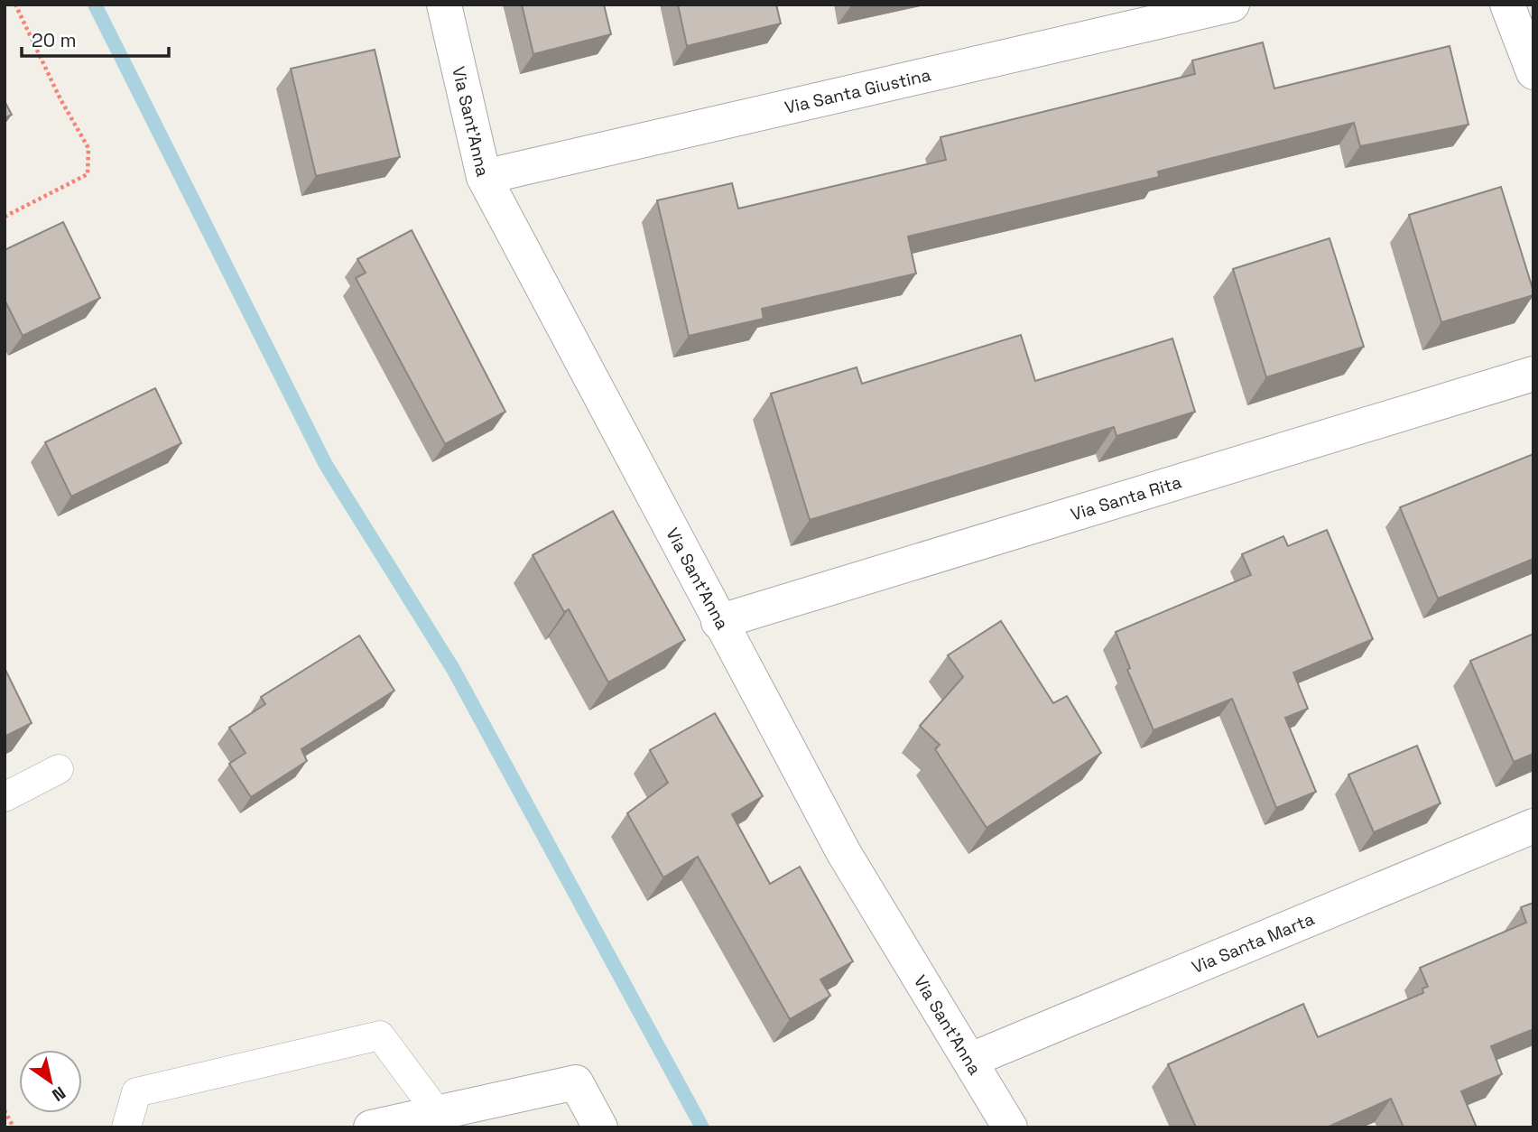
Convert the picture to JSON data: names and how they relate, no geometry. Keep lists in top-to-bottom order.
{
  "streets": {
    "street": [
      "Via Santa Giustina",
      "Via Sant'Anna",
      "Via Santa Rita",
      "Via Santa Marta"
    ]
  },
  "crossings": [
    ["Via Santa Giustina", "Via Sant'Anna"],
    ["Via Sant'Anna", "Via Santa Rita"],
    ["Via Sant'Anna", "Via Santa Marta"]
  ],
  "scale_bar": "20 m",
  "north": "bottom right"
}
